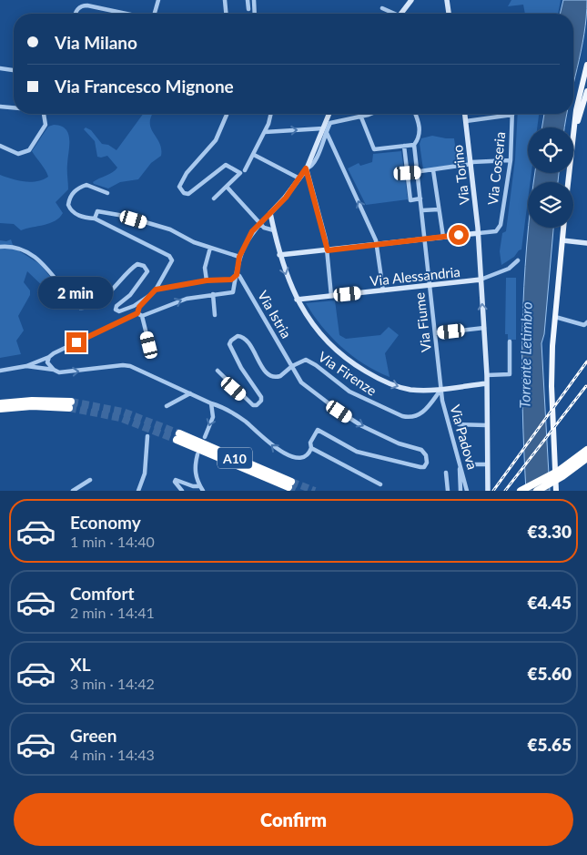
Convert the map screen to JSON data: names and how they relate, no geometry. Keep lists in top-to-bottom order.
{
  "streets": {
    "highway": ["A10"],
    "street": [
      "Via Cosseria",
      "Via Torino",
      "Via Alessandria",
      "Via Istria",
      "Via Fiume",
      "Via Firenze",
      "Via Padova"
    ]
  },
  "crossings": [
    ["Via Cosseria", "Via Torino"],
    ["Via Torino", "Via Alessandria"],
    ["Via Alessandria", "Via Fiume"],
    ["Via Istria", "Via Firenze"],
    ["Via Fiume", "Via Firenze"],
    ["Via Fiume", "Via Padova"],
    ["Via Firenze", "Via Padova"]
  ],
  "water": ["Torrente Letimbro"],
  "page": {
    "banner": ["Via Milano", "Via Francesco Mignone"],
    "bubble": "2 min",
    "list": [
      {
        "name": "Economy",
        "note": "1 min · 14:40",
        "value": "€3.30"
      },
      {
        "name": "Comfort",
        "note": "2 min · 14:41",
        "value": "€4.45"
      },
      {
        "name": "XL",
        "note": "3 min · 14:42",
        "value": "€5.60"
      },
      {
        "name": "Green",
        "note": "4 min · 14:43",
        "value": "€5.65"
      }
    ],
    "buttons": "Confirm"
  }
}
